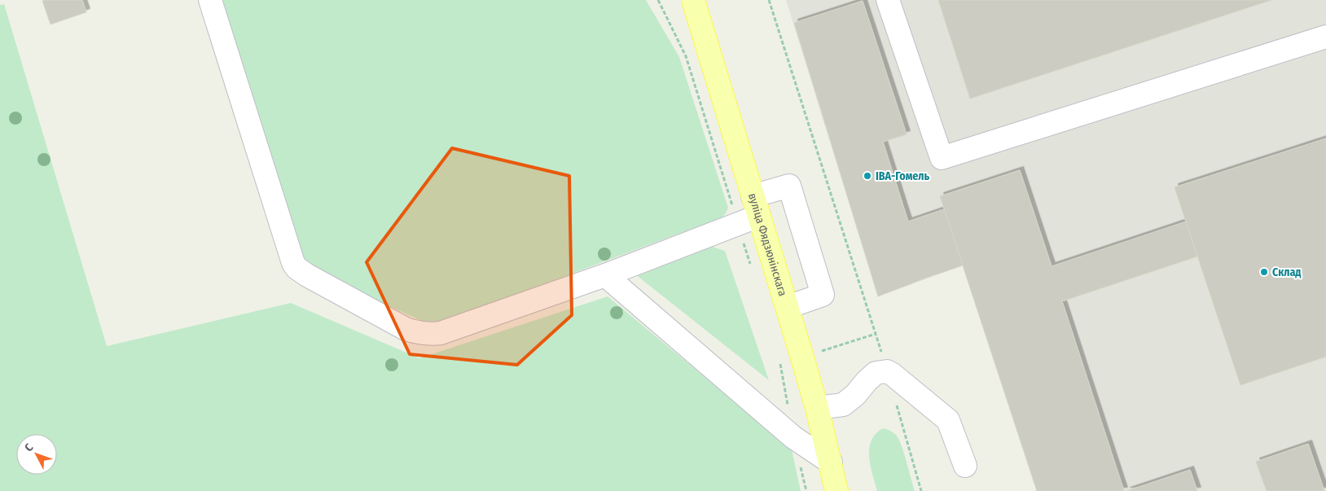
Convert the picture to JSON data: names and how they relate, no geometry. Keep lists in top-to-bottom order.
{
  "streets": {
    "main road": ["вуліца Фядзюнінскага"]
  },
  "places": ["IBA-Гомель", "Склад"],
  "north": "top left"
}
